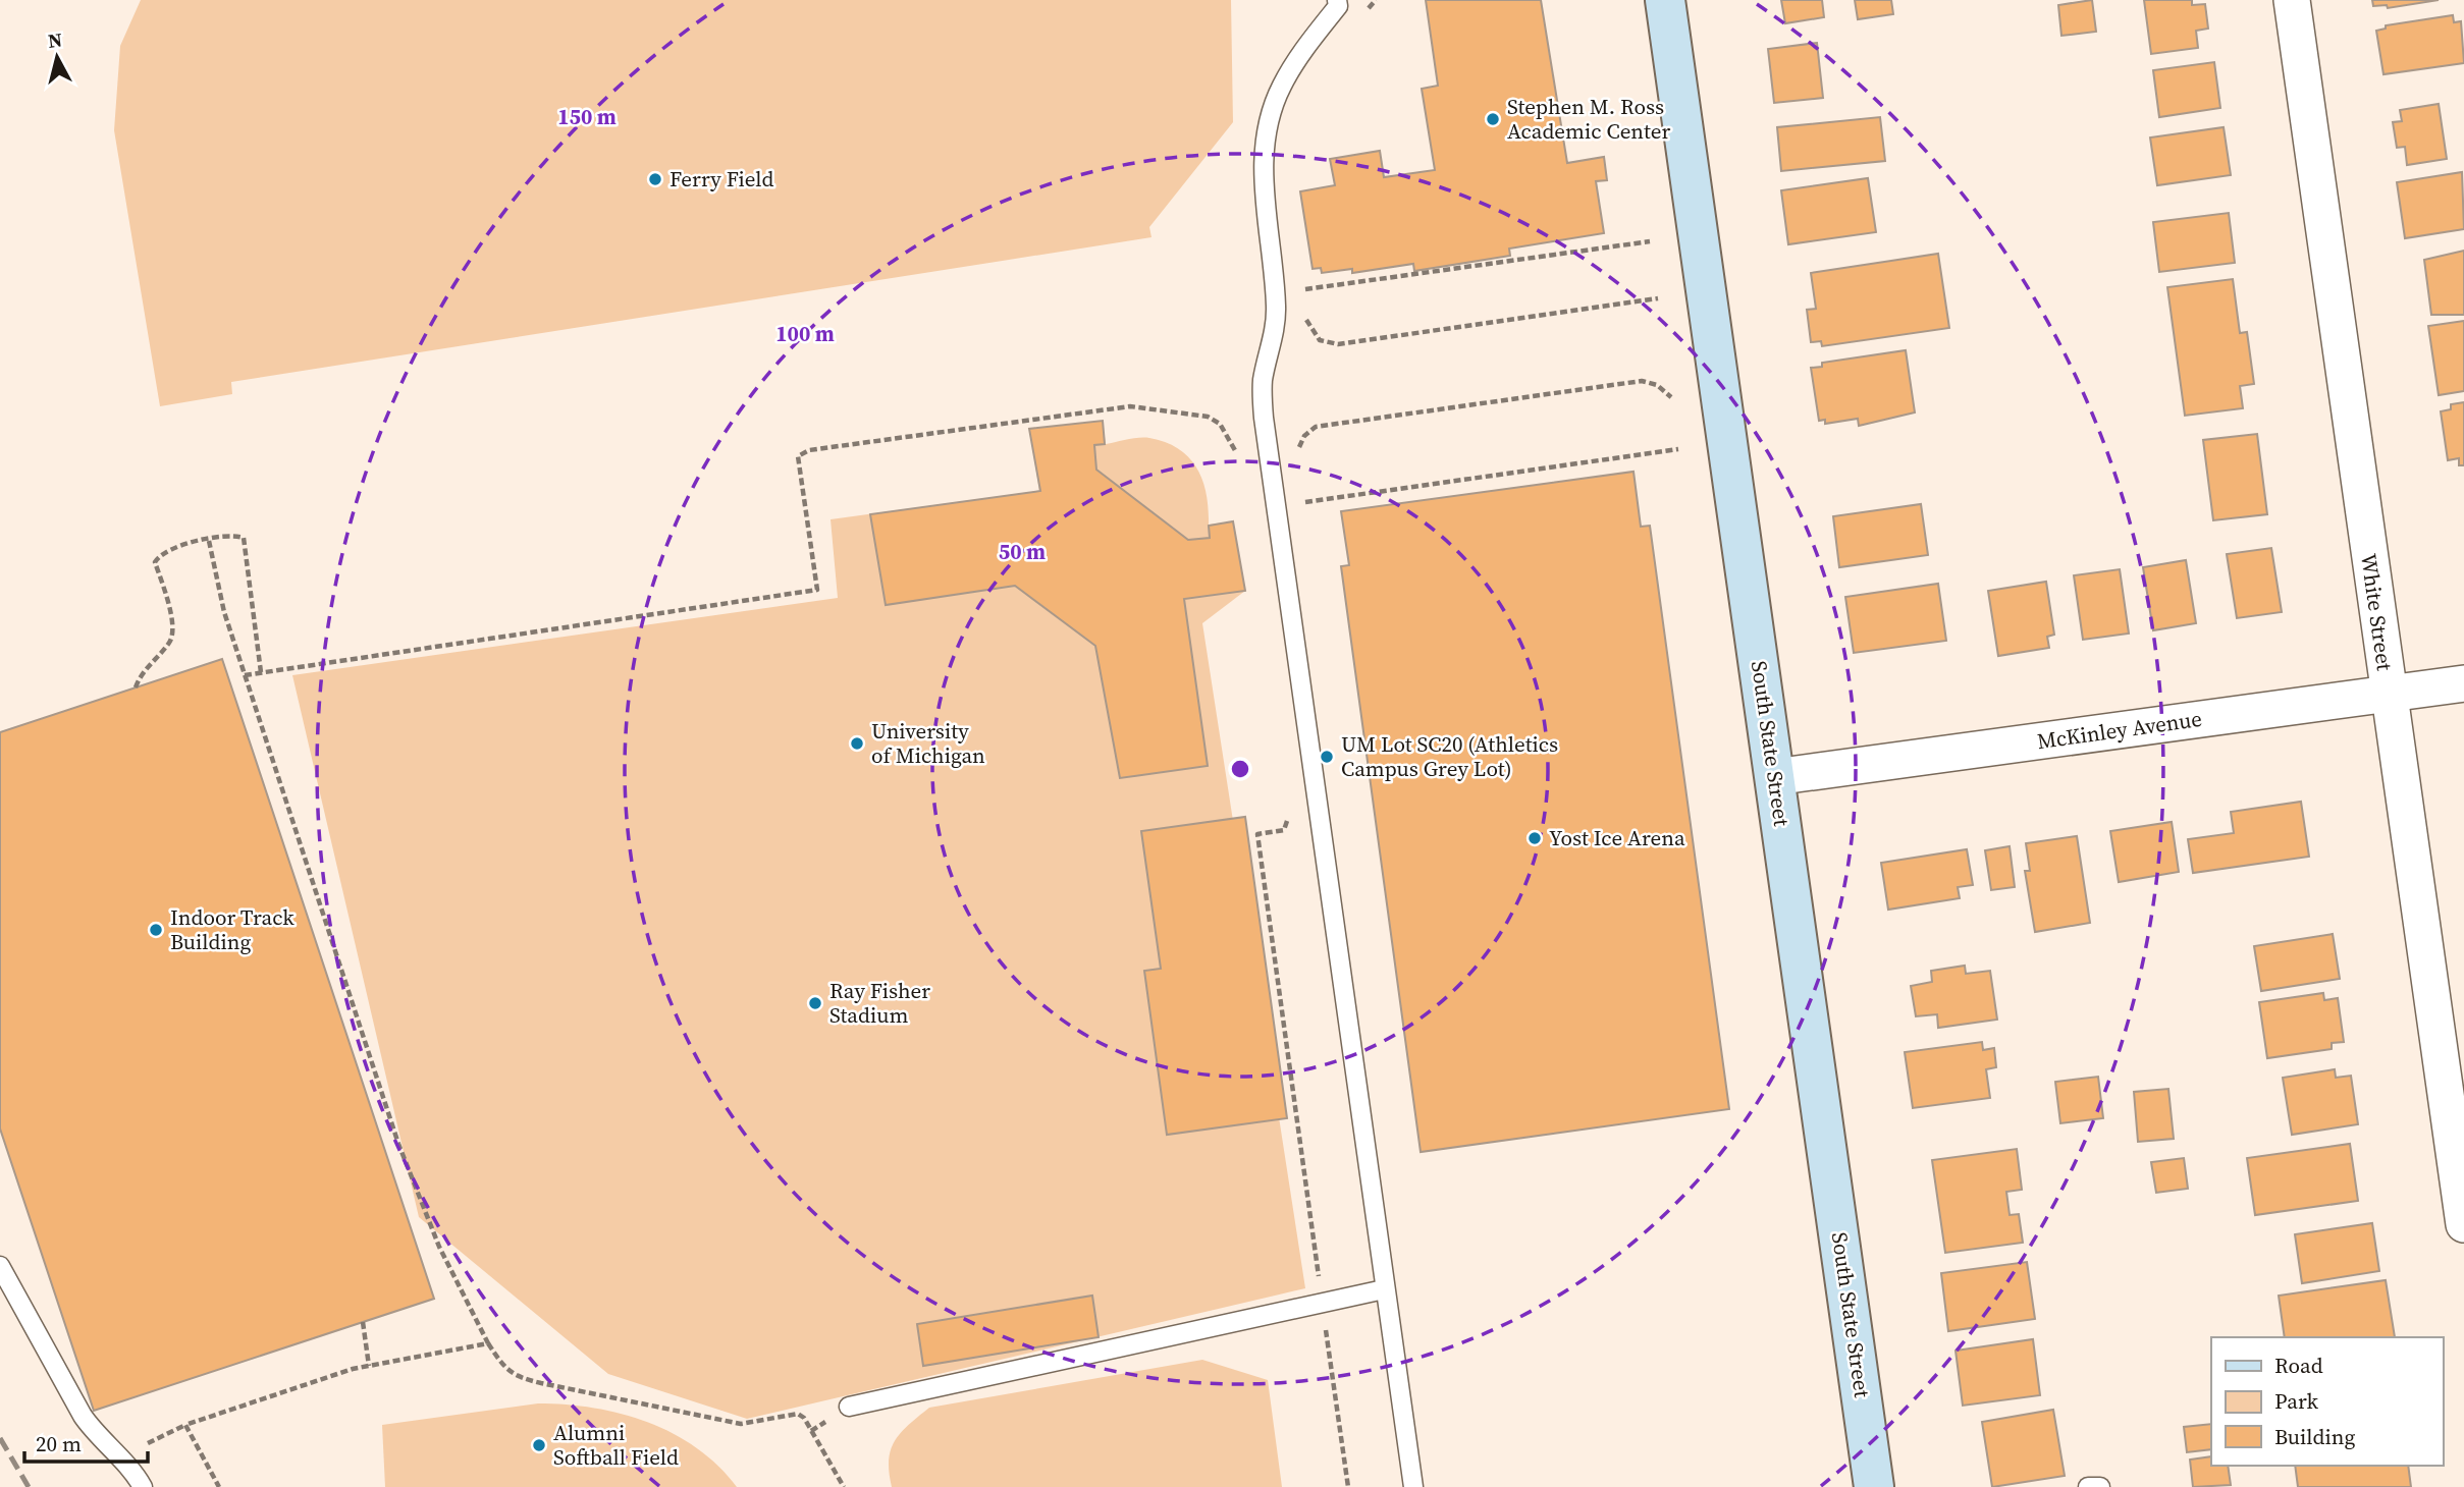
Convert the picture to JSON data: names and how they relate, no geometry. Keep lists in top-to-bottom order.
{
  "streets": {
    "main road": ["South State Street"],
    "street": ["White Street", "McKinley Avenue"]
  },
  "crossings": [
    ["White Street", "McKinley Avenue"],
    ["McKinley Avenue", "South State Street"]
  ],
  "places": [
    "Stephen M. Ross Academic Center",
    "Ferry Field",
    "University of Michigan",
    "UM Lot SC20 (Athletics Campus Grey Lot)",
    "Yost Ice Arena",
    "Indoor Track Building",
    "Ray Fisher Stadium",
    "Alumni Softball Field"
  ],
  "legend": ["Road", "Park", "Building"],
  "scale_bar": "20 m",
  "north": "top",
  "rings": ["150 m", "100 m", "50 m"]
}
